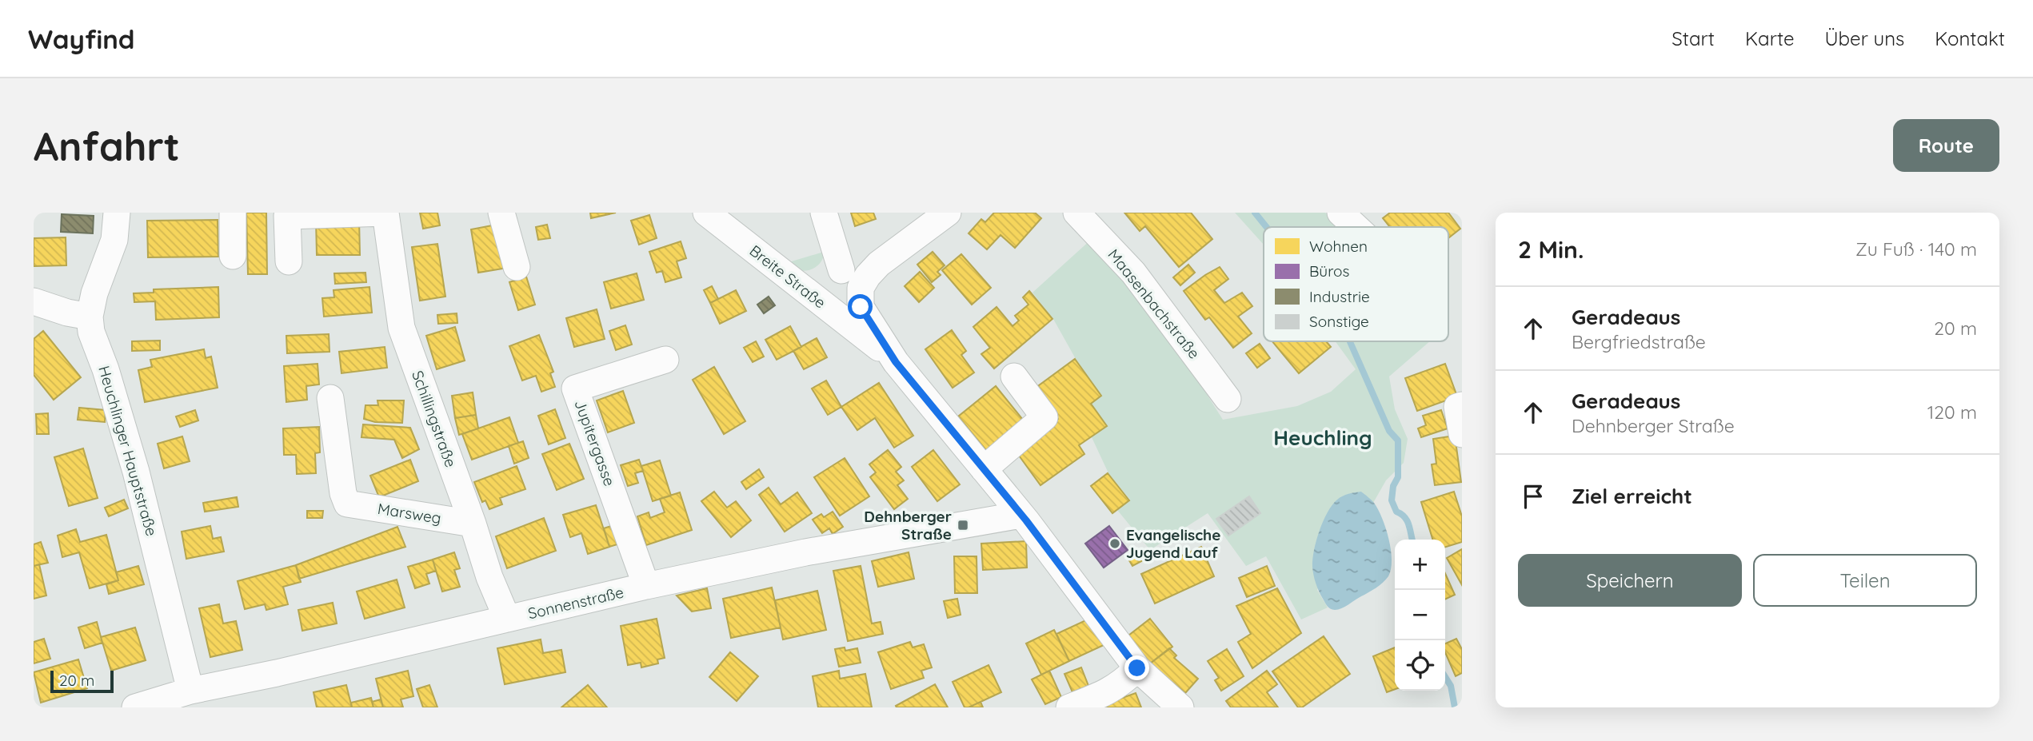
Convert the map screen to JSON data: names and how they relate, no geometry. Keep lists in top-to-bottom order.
{
  "streets": {
    "street": [
      "Breite Straße",
      "Maasenbachstraße",
      "Schillingstraße",
      "Jupitergasse",
      "Heuchlinger Hauptstraße",
      "Marsweg",
      "Sonnenstraße"
    ]
  },
  "crossings": [
    ["Schillingstraße", "Marsweg"],
    ["Schillingstraße", "Sonnenstraße"],
    ["Jupitergasse", "Sonnenstraße"],
    ["Heuchlinger Hauptstraße", "Sonnenstraße"]
  ],
  "districts": ["Heuchling"],
  "places": {
    "transit": ["Dehnberger Straße"],
    "other": ["Evangelische Jugend Lauf"]
  },
  "legend": [
    "Wohnen",
    "Büros",
    "Industrie",
    "Sonstige"
  ],
  "scale_bar": "20 m",
  "page": {
    "header": "Wayfind",
    "nav": [
      "Start",
      "Karte",
      "Über uns",
      "Kontakt"
    ],
    "buttons": [
      "Route",
      ["Speichern", "Teilen"]
    ],
    "title": "Anfahrt",
    "heading": ["2 Min.", "Zu Fuß · 140 m"],
    "list": [
      ["Geradeaus", "Bergfriedstraße", "20 m"],
      ["Geradeaus", "Dehnberger Straße", "120 m"],
      "Ziel erreicht"
    ],
    "map_buttons": ["+", "−"],
    "scale": "20 m"
  }
}
